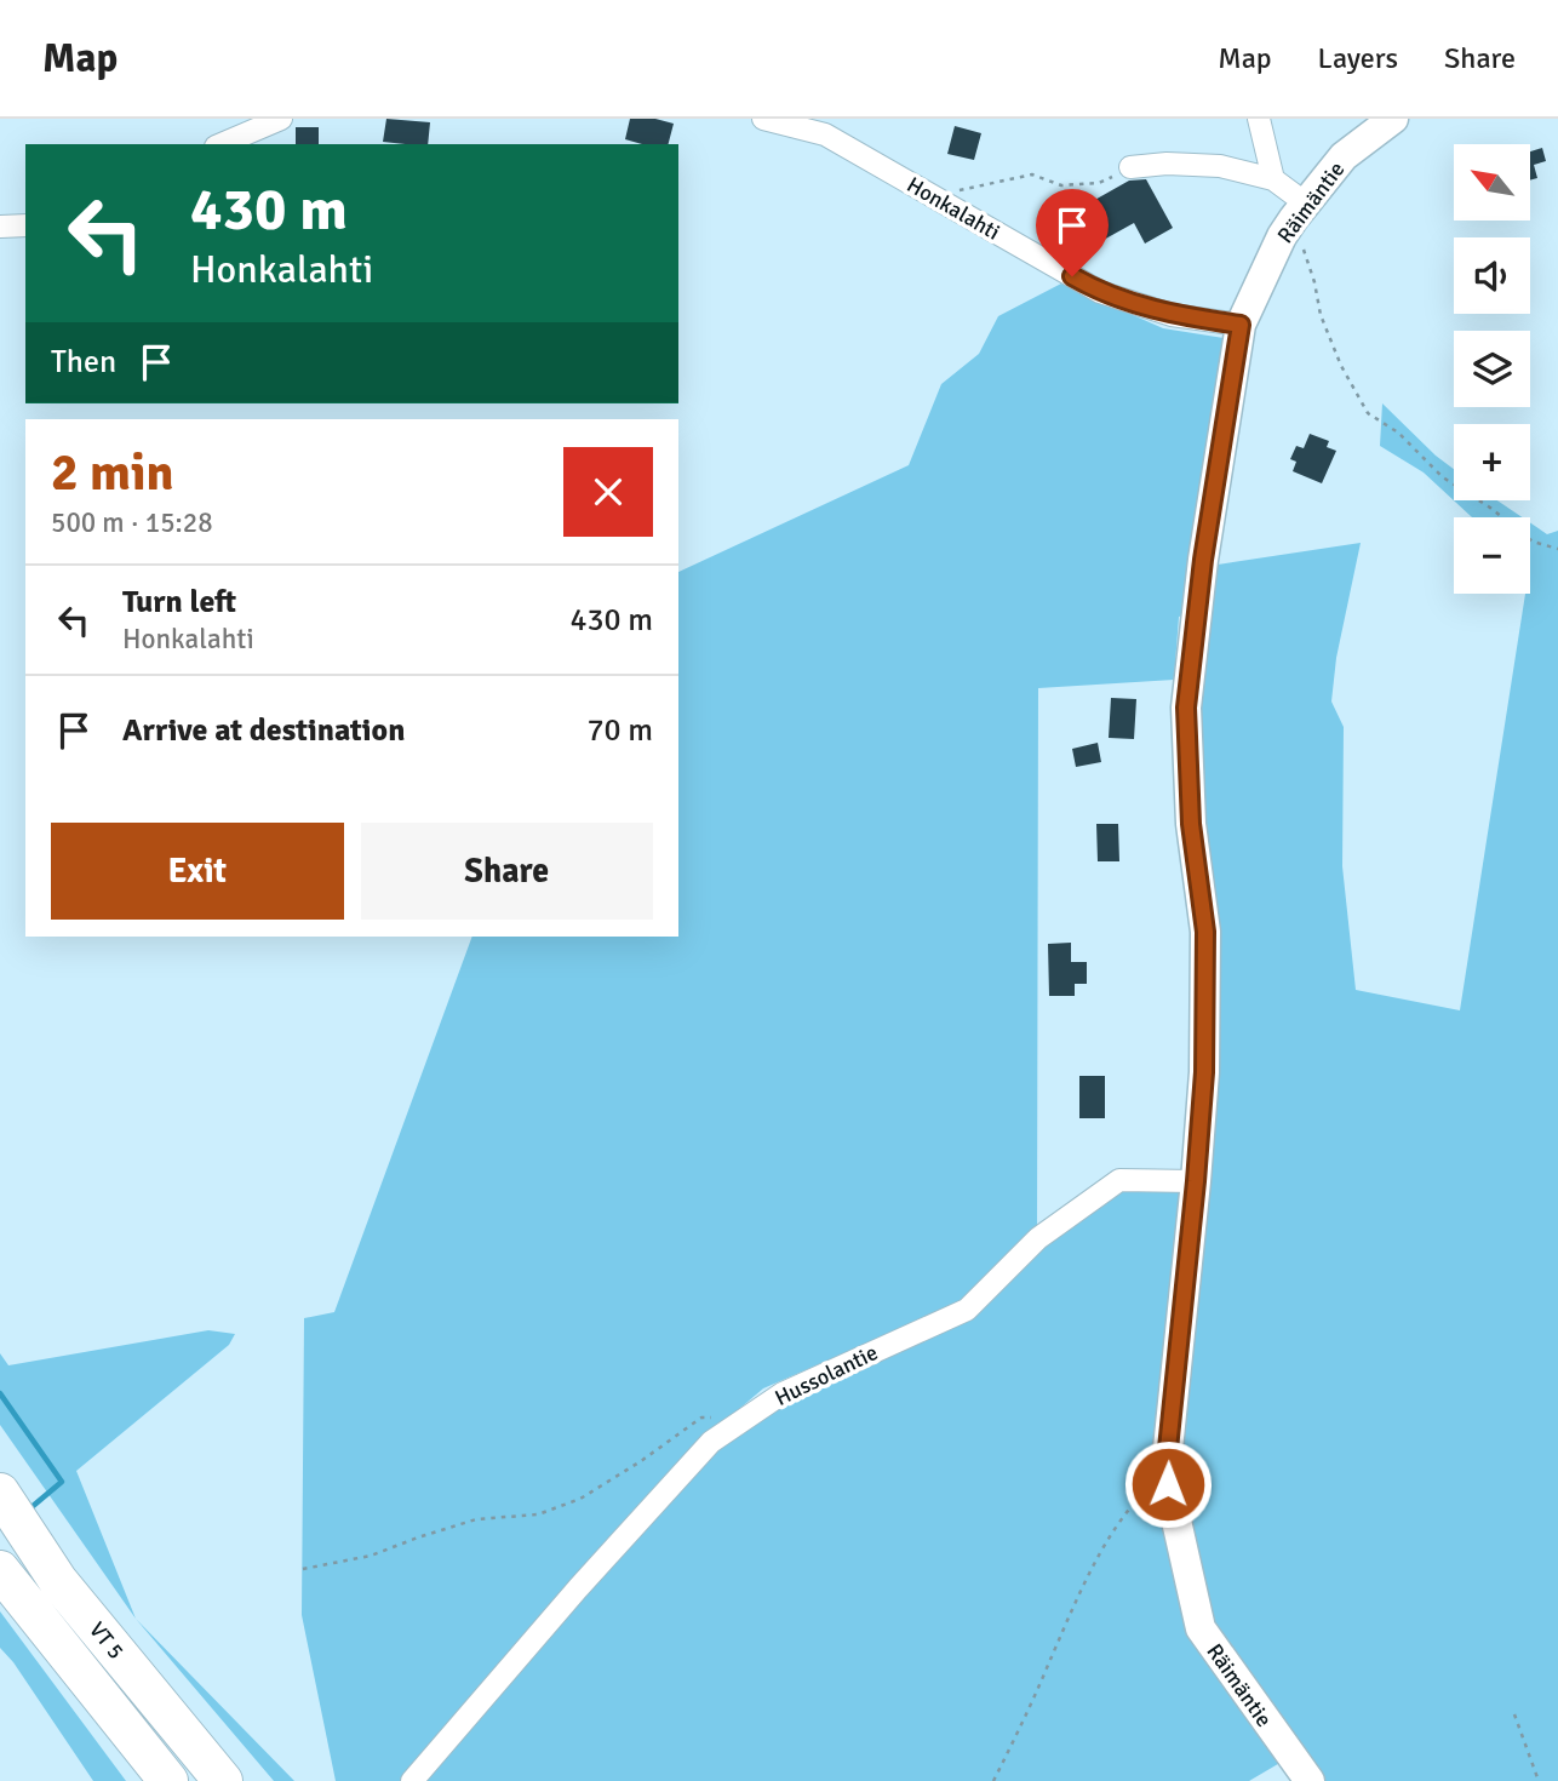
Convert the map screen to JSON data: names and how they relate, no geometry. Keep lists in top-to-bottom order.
{
  "streets": {
    "highway": ["VT 5"],
    "street": ["Räimäntie", "Honkalahti", "Hussolantie"]
  },
  "crossings": [
    ["Räimäntie", "Honkalahti"],
    ["Räimäntie", "Hussolantie"]
  ],
  "north": "top left",
  "page": {
    "header": "Map",
    "nav": ["Map", "Layers", "Share"],
    "map_buttons": ["+", "−"],
    "turn": ["430 m", "Honkalahti"],
    "then": "Then",
    "heading": ["2 min", "500 m · 15:28"],
    "list": [
      {
        "name": "Turn left",
        "note": "Honkalahti",
        "value": "430 m"
      },
      {
        "name": "Arrive at destination",
        "value": "70 m"
      }
    ],
    "buttons": ["Exit", "Share"]
  }
}
